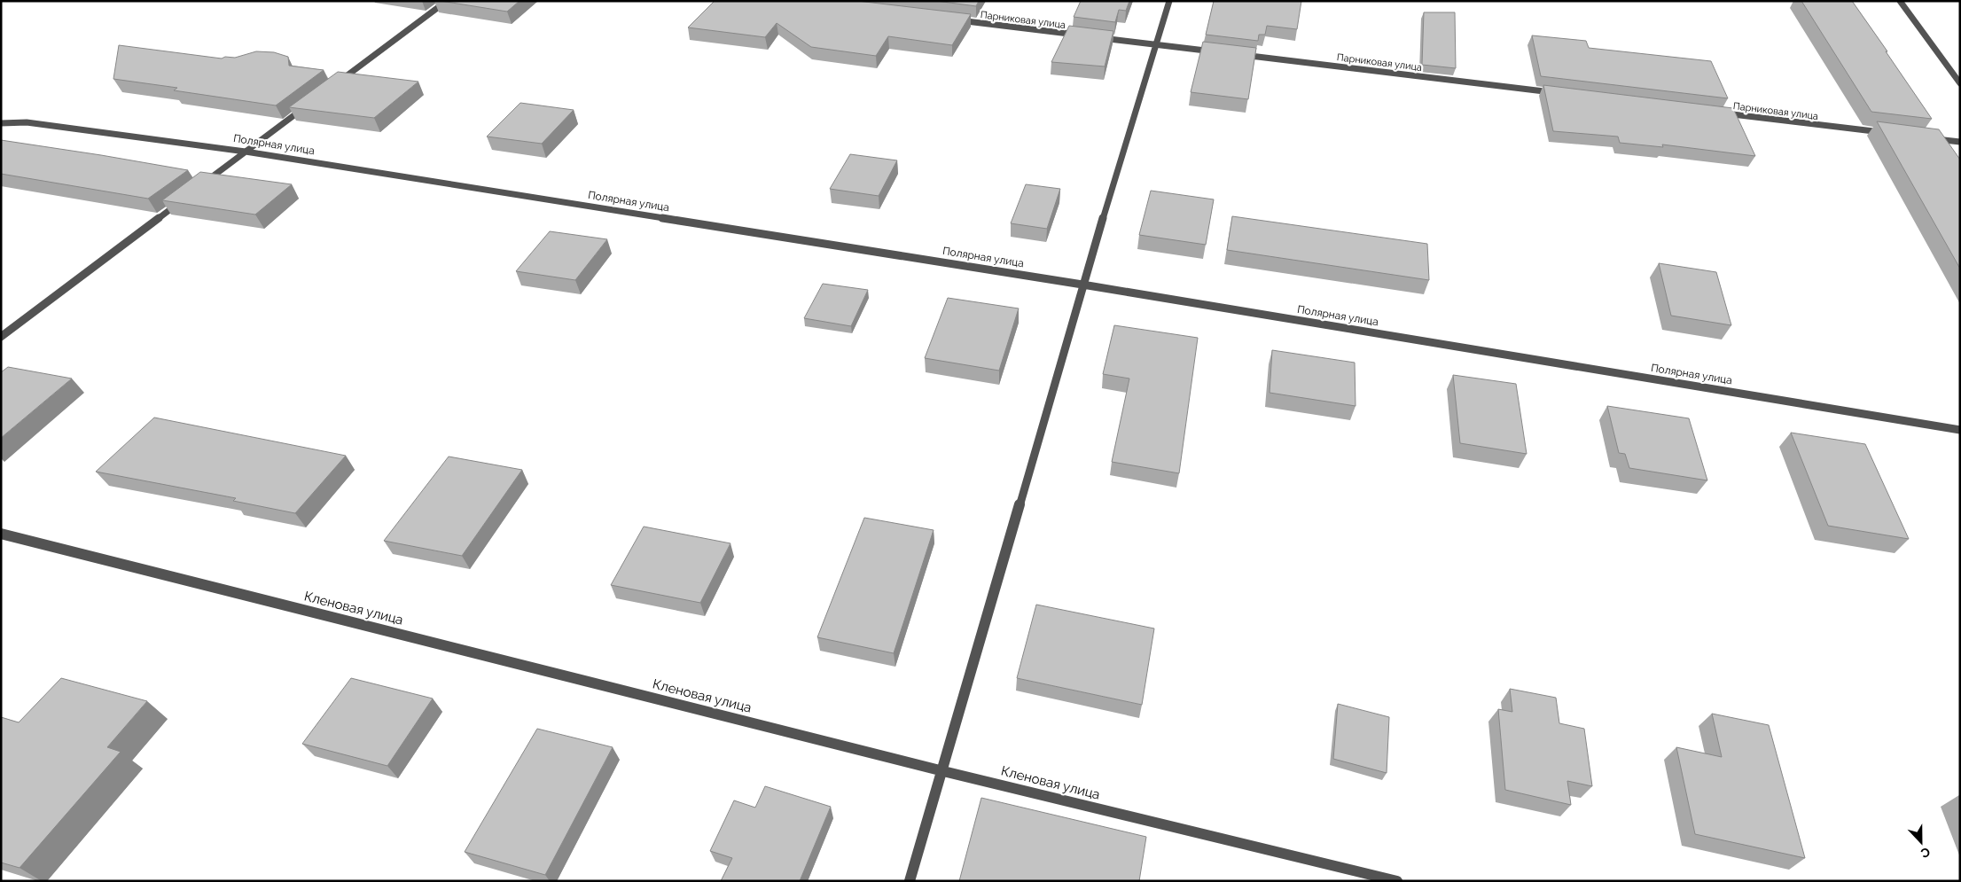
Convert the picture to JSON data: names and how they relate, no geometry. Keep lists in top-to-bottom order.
{
  "streets": {
    "street": ["Парниковая улица", "Полярная улица", "Кленовая улица"]
  },
  "north": "bottom"
}
